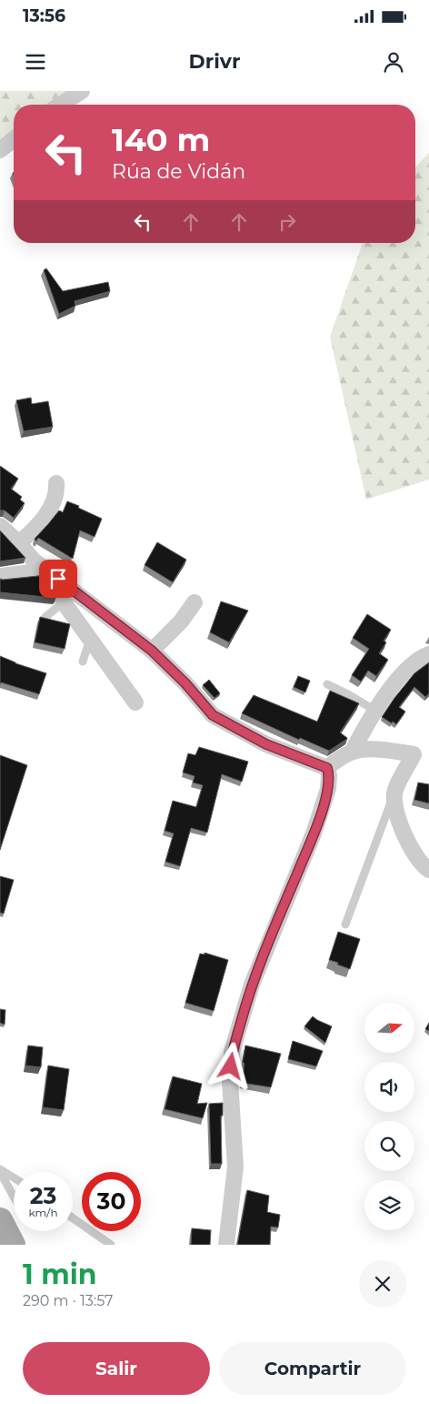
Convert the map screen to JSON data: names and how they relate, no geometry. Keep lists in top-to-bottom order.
{
  "north": "right",
  "page": {
    "status": "13:56",
    "header": "Drivr",
    "turn": ["140 m", "Rúa de Vidán"],
    "speed": "23 km/h",
    "limit": "30",
    "heading": ["1 min", "290 m · 13:57"],
    "buttons": ["Salir", "Compartir"]
  }
}
